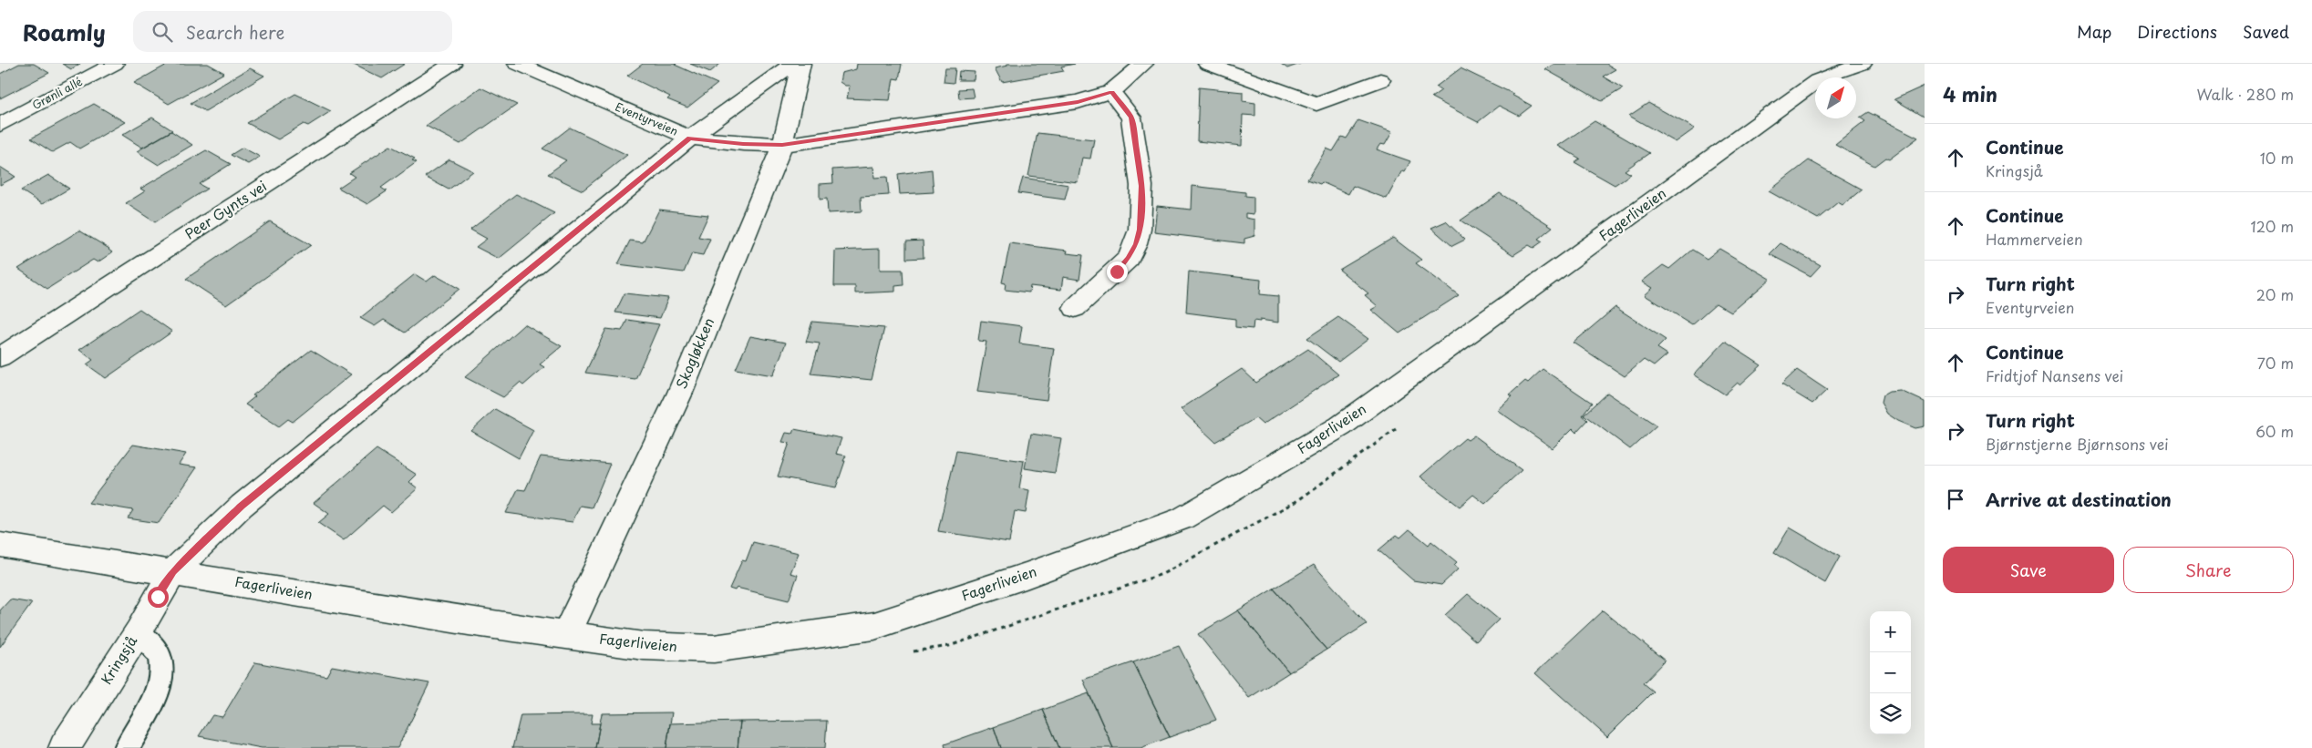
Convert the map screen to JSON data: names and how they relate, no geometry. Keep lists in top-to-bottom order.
{
  "streets": {
    "street": [
      "Grønli allé",
      "Eventyrveien",
      "Peer Gynts vei",
      "Fagerliveien",
      "Skogløkken",
      "Kringsjå"
    ]
  },
  "crossings": [
    ["Eventyrveien", "Skogløkken"],
    ["Eventyrveien", "Kringsjå"],
    ["Fagerliveien", "Skogløkken"],
    ["Fagerliveien", "Kringsjå"]
  ],
  "north": "top right",
  "page": {
    "header": "Roamly",
    "search": "Search here",
    "nav": ["Map", "Directions", "Saved"],
    "heading": ["4 min", "Walk · 280 m"],
    "list": [
      ["Continue", "Kringsjå", "10 m"],
      ["Continue", "Hammerveien", "120 m"],
      ["Turn right", "Eventyrveien", "20 m"],
      ["Continue", "Fridtjof Nansens vei", "70 m"],
      ["Turn right", "Bjørnstjerne Bjørnsons vei", "60 m"],
      "Arrive at destination"
    ],
    "buttons": ["Save", "Share"],
    "map_buttons": ["+", "−"]
  }
}
